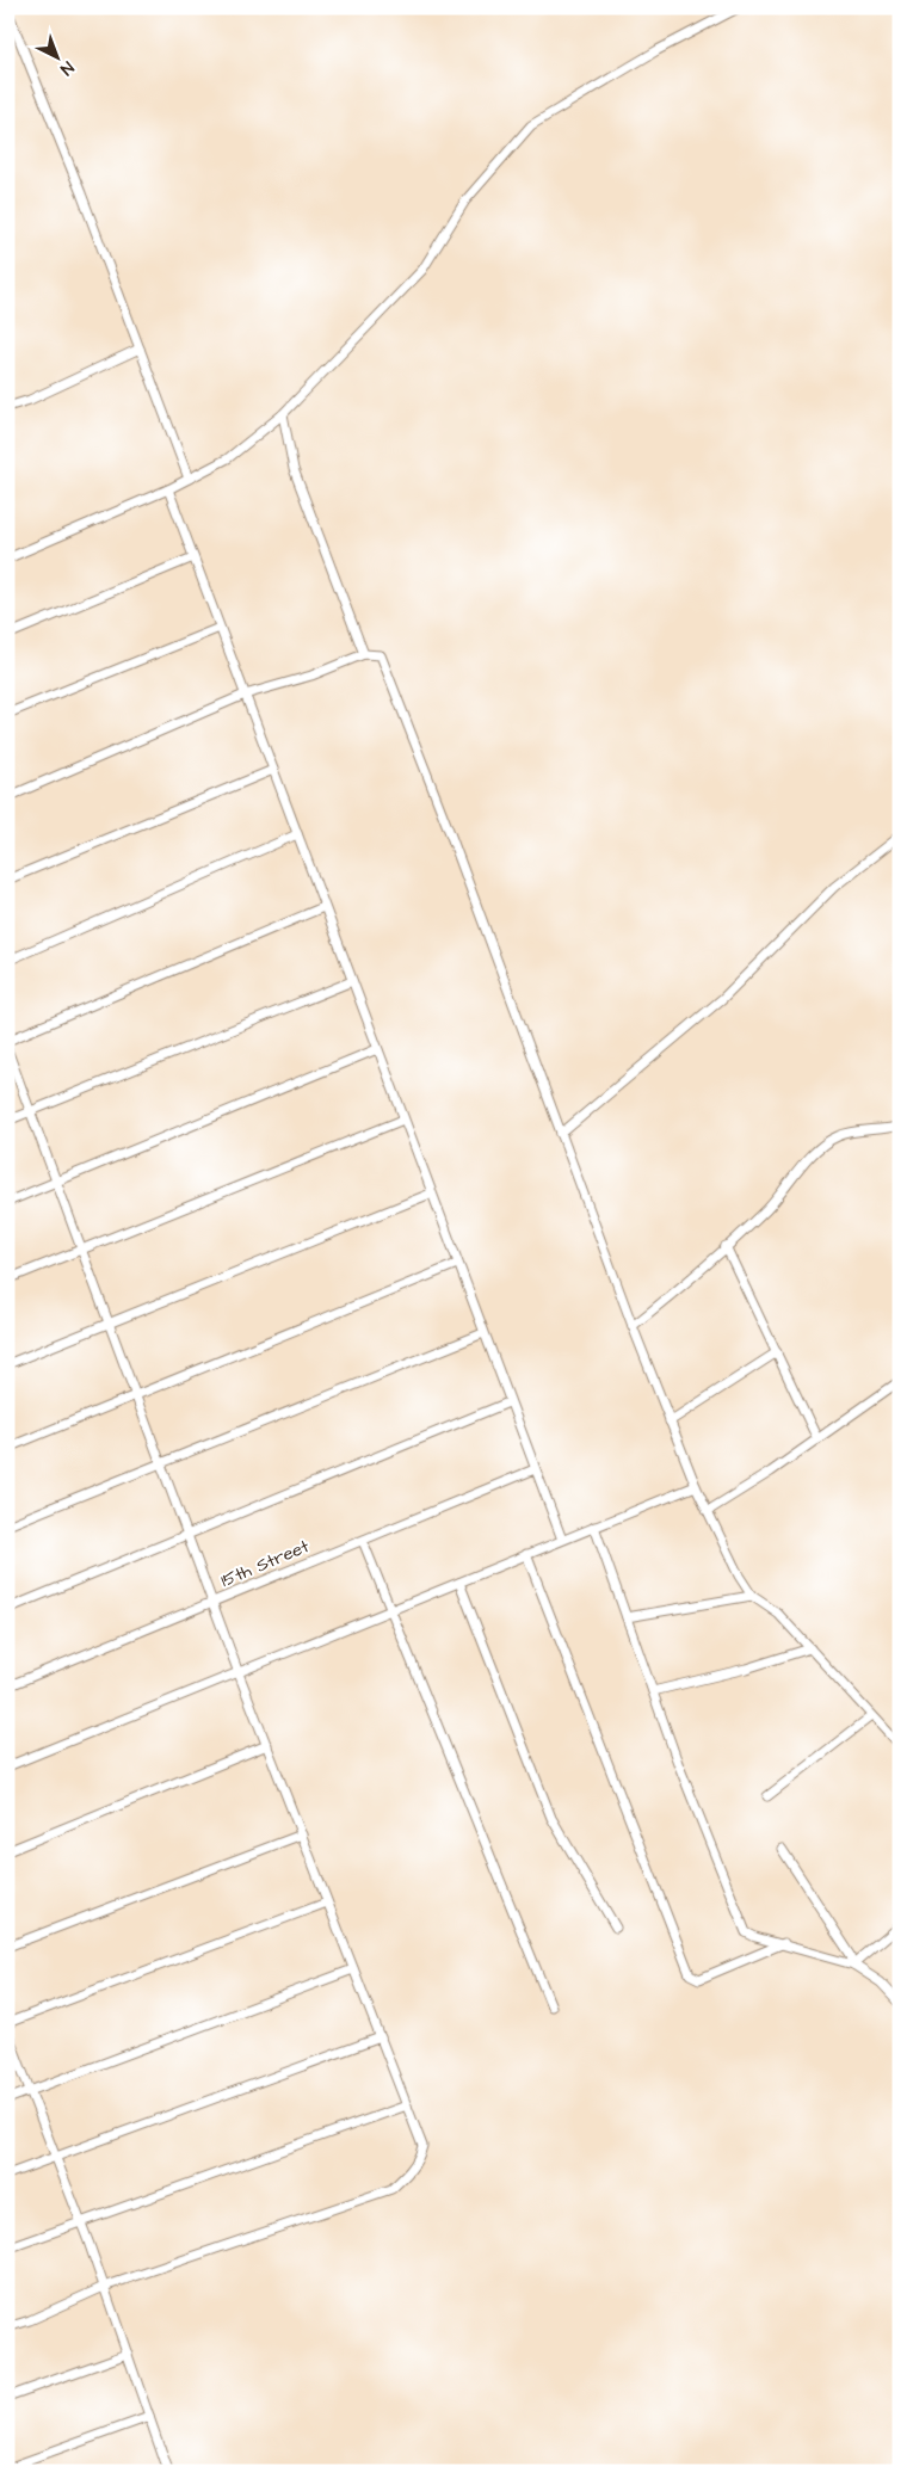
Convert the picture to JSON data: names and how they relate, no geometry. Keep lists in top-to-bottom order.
{
  "streets": {
    "street": ["15th Street"]
  },
  "north": "bottom right"
}
